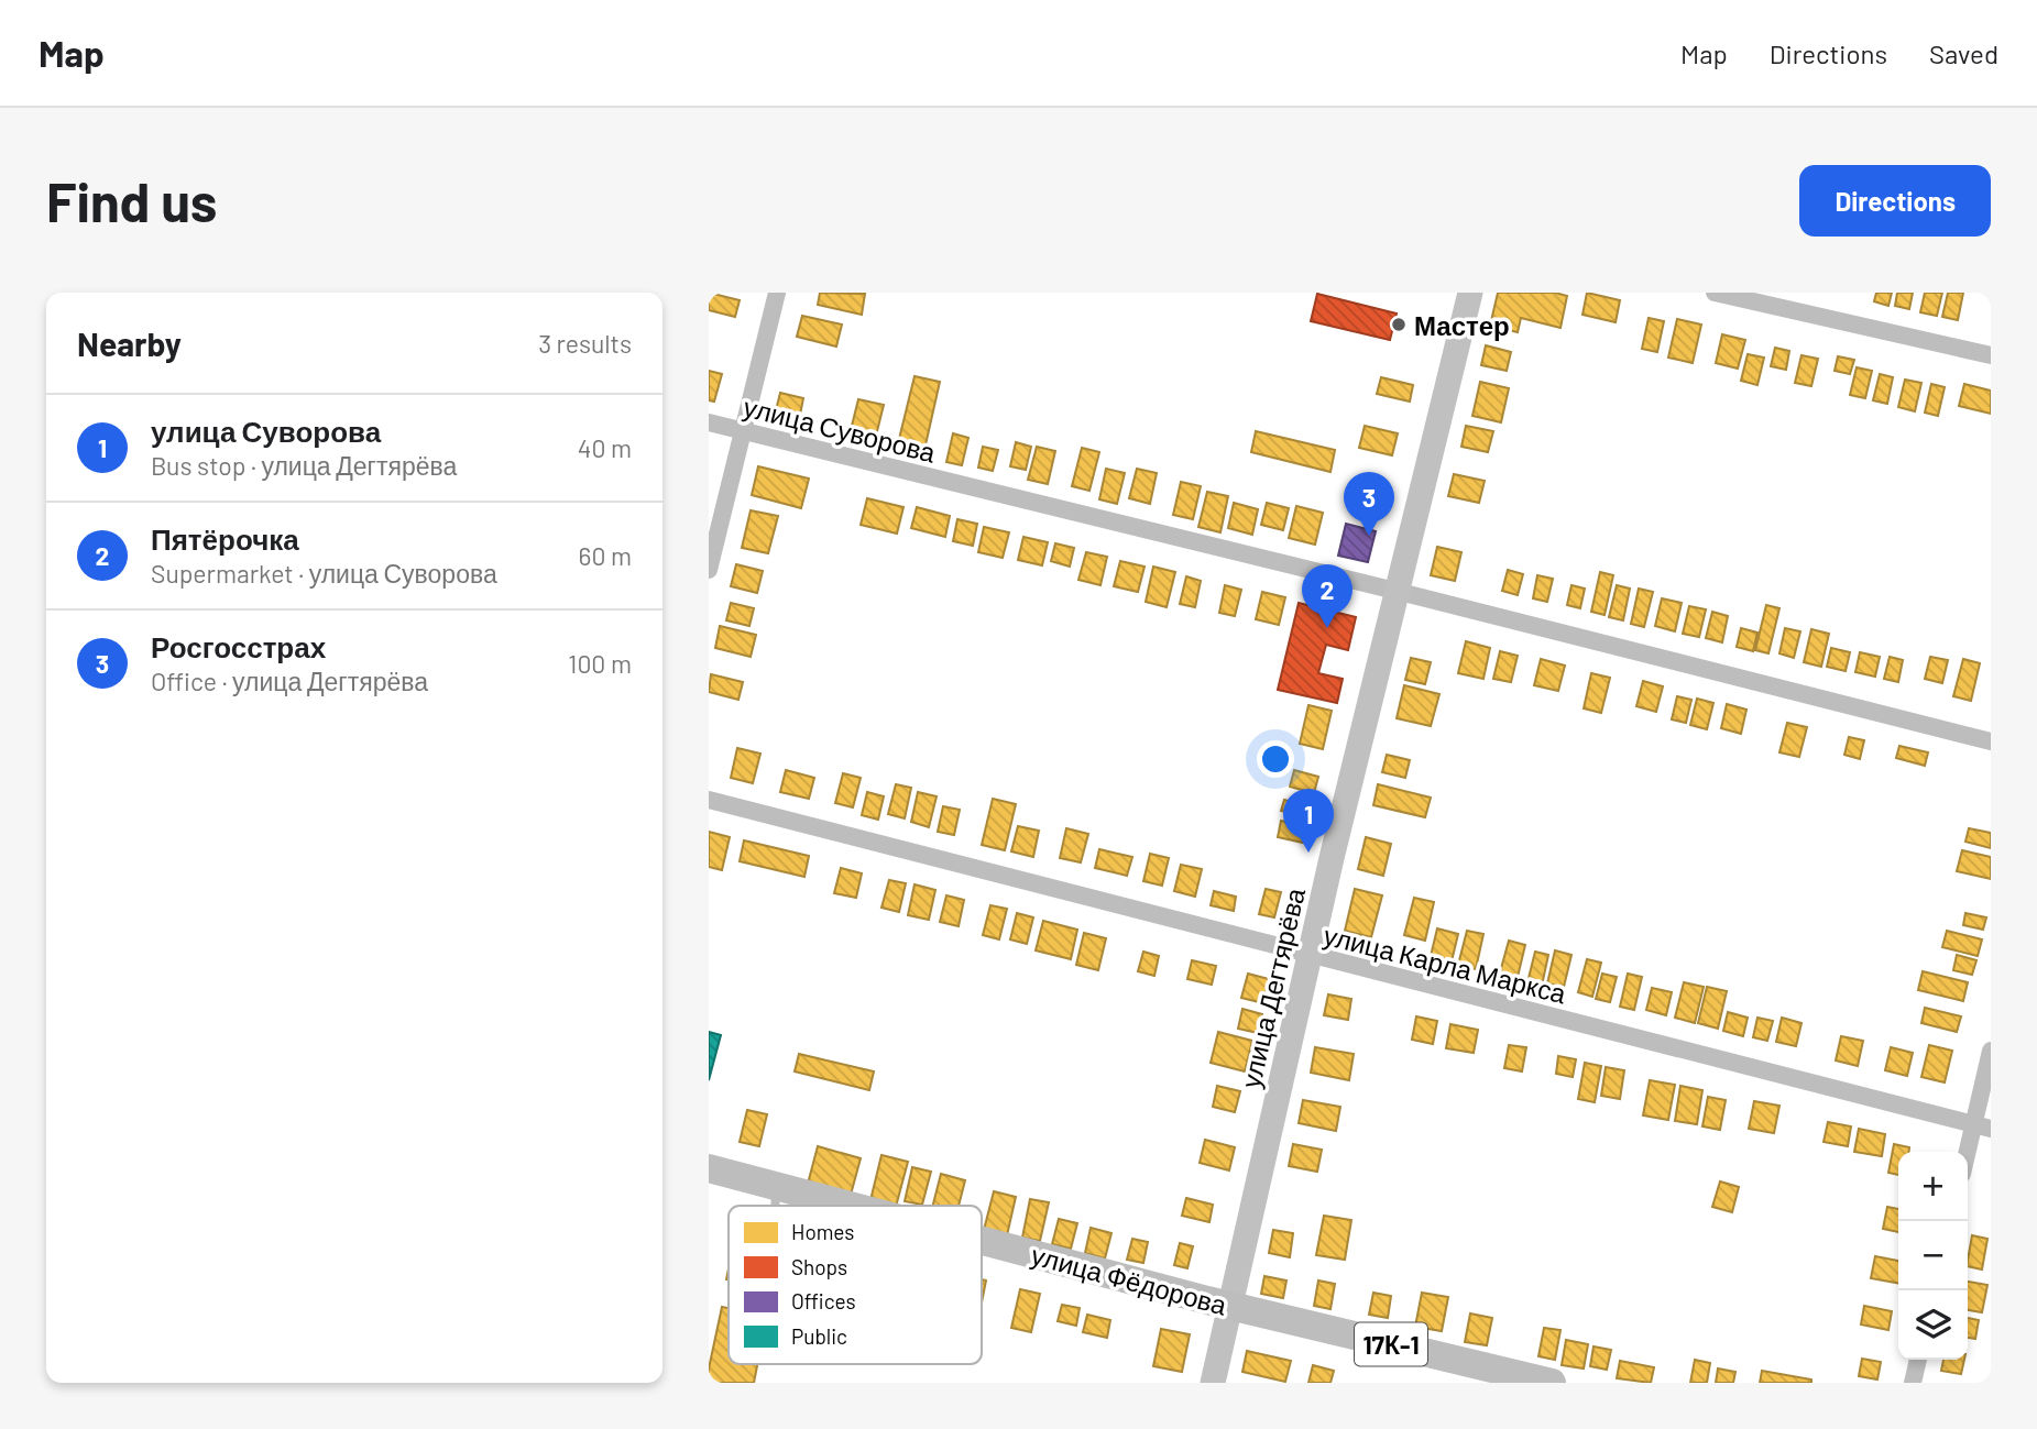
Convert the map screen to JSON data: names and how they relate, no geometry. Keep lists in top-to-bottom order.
{
  "streets": {
    "main road": ["улица Дегтярёва", "улица Фёдорова", "17К-1"],
    "street": ["улица Суворова", "улица Карла Маркса"]
  },
  "crossings": [
    ["улица Суворова", "улица Дегтярёва"],
    ["улица Карла Маркса", "улица Дегтярёва"],
    ["улица Дегтярёва", "улица Фёдорова"]
  ],
  "places": ["Мастер"],
  "legend": [
    "Homes",
    "Shops",
    "Offices",
    "Public"
  ],
  "page": {
    "header": "Map",
    "nav": ["Map", "Directions", "Saved"],
    "buttons": "Directions",
    "title": "Find us",
    "heading": ["Nearby", "3 results"],
    "list": [
      {
        "mark": "1",
        "name": "улица Суворова",
        "note": "Bus stop · улица Дегтярёва",
        "value": "40 m"
      },
      {
        "mark": "2",
        "name": "Пятёрочка",
        "note": "Supermarket · улица Суворова",
        "value": "60 m"
      },
      {
        "mark": "3",
        "name": "Росгосстрах",
        "note": "Office · улица Дегтярёва",
        "value": "100 m"
      }
    ],
    "pins": ["3", "2", "1"],
    "map_buttons": ["+", "−"]
  }
}
